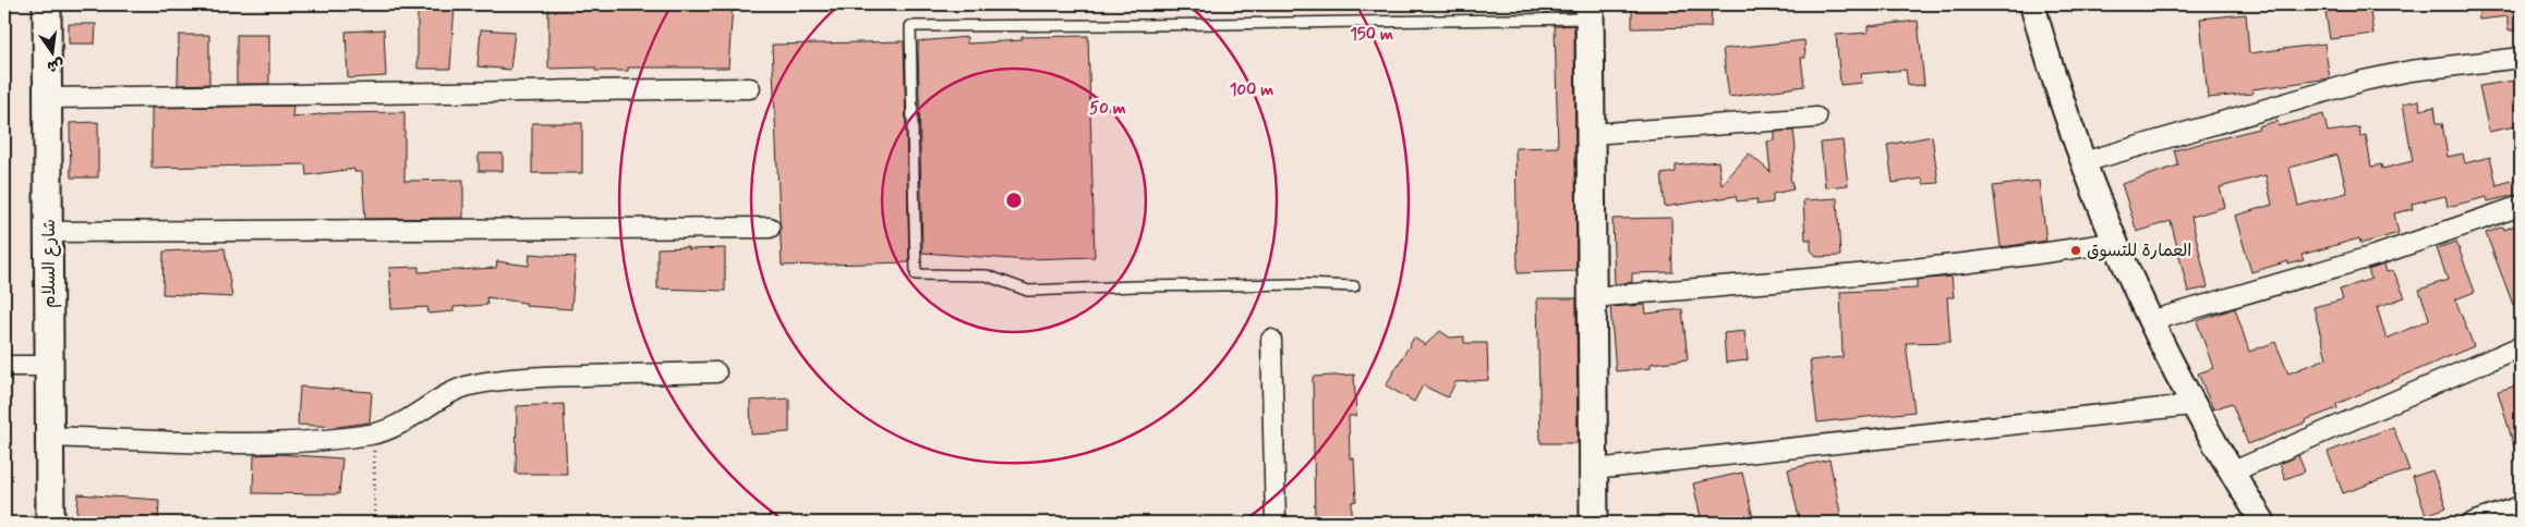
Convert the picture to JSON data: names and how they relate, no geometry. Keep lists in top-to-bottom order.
{
  "streets": {
    "main road": ["شارع السلام"]
  },
  "places": ["العمارة للتسوق"],
  "north": "bottom",
  "rings": ["150 m", "100 m", "50 m"]
}
